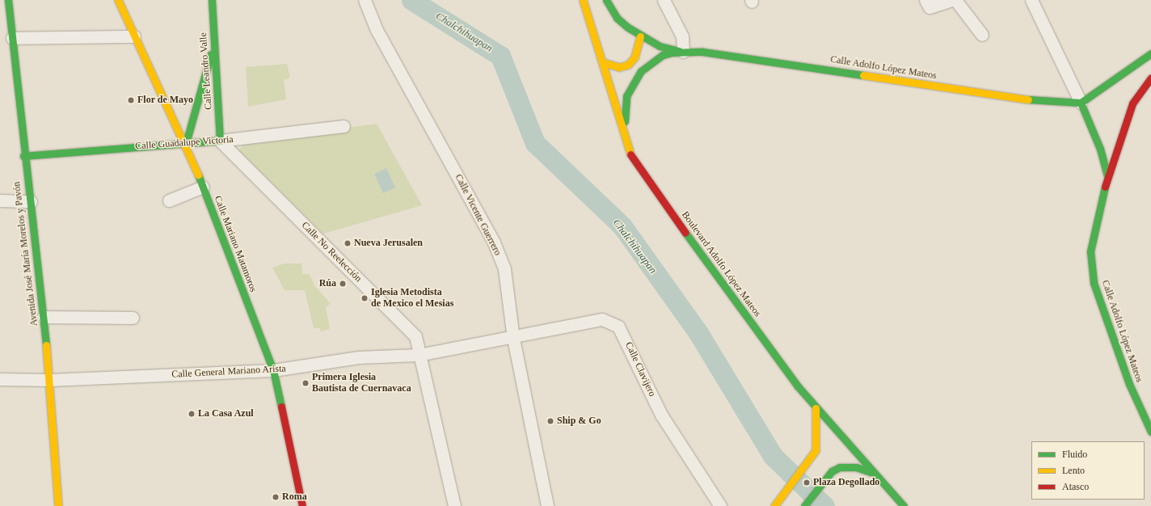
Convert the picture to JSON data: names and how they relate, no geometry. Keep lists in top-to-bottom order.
{
  "streets": {
    "main road": [
      "Calle Adolfo López Mateos",
      "Calle Leandro Valle",
      "Calle Guadalupe Victoria",
      "Calle Mariano Matamoros",
      "Avenida José María Morelos y Pavón",
      "Boulevard Adolfo López Mateos"
    ],
    "street": [
      "Calle Vicente Guerrero",
      "Calle No Reelección",
      "Calle Clavijero",
      "Calle General Mariano Arista"
    ]
  },
  "crossings": [
    ["Calle Adolfo López Mateos", "Boulevard Adolfo López Mateos"],
    ["Calle Leandro Valle", "Calle Guadalupe Victoria"],
    ["Calle Leandro Valle", "Calle No Reelección"],
    ["Calle Guadalupe Victoria", "Calle Mariano Matamoros"],
    ["Calle Guadalupe Victoria", "Calle No Reelección"],
    ["Calle Guadalupe Victoria", "Avenida José María Morelos y Pavón"],
    ["Calle Vicente Guerrero", "Calle Clavijero"],
    ["Calle Vicente Guerrero", "Calle General Mariano Arista"],
    ["Calle Mariano Matamoros", "Calle General Mariano Arista"],
    ["Calle No Reelección", "Calle General Mariano Arista"],
    ["Avenida José María Morelos y Pavón", "Calle General Mariano Arista"],
    ["Calle Clavijero", "Calle General Mariano Arista"]
  ],
  "water": ["Chalchihuapan"],
  "places": [
    "Flor de Mayo",
    "Nueva Jerusalen",
    "Rúa",
    "Iglesia Metodista de Mexico el Mesias",
    "Primera Iglesia Bautista de Cuernavaca",
    "La Casa Azul",
    "Ship & Go",
    "Plaza Degollado",
    "Roma"
  ],
  "legend": ["Fluido", "Lento", "Atasco"]
}
